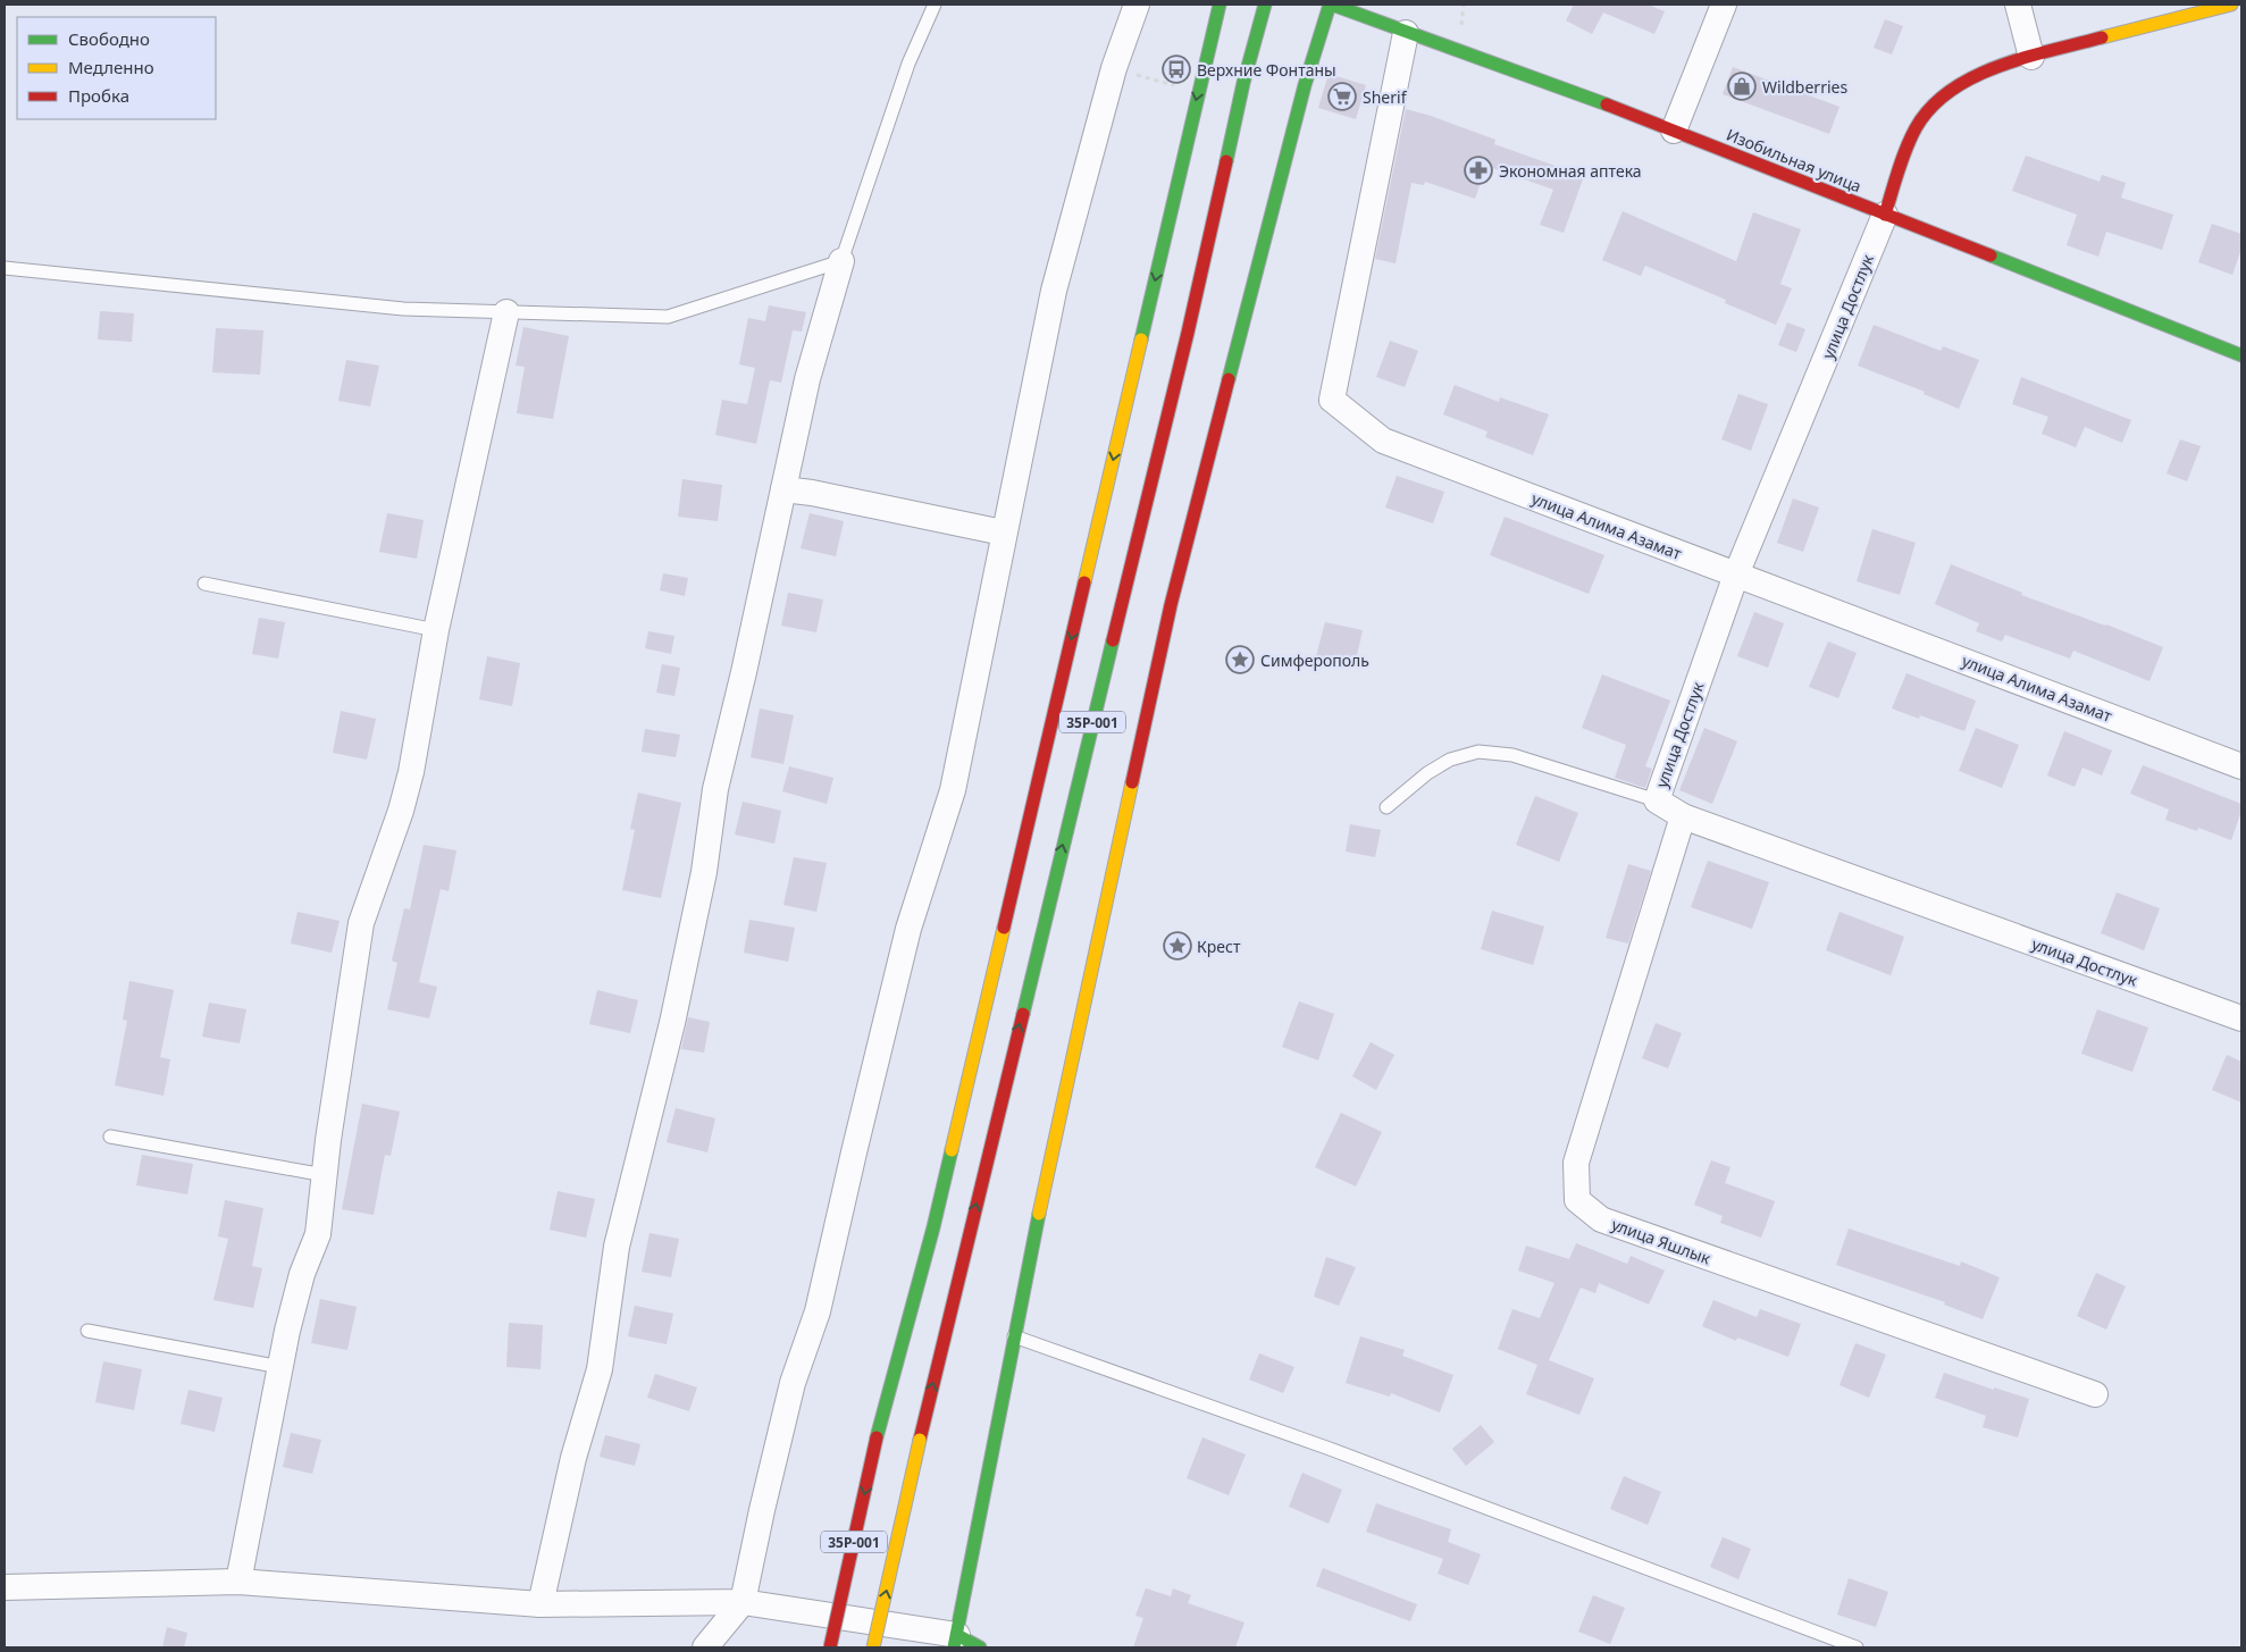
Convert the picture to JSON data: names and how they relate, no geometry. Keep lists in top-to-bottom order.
{
  "streets": {
    "main road": ["Изобильная улица", "35Р-001"],
    "street": ["улица Достлук", "улица Алима Азамат", "улица Яшлык"]
  },
  "crossings": [
    ["Изобильная улица", "улица Достлук"],
    ["Изобильная улица", "улица Алима Азамат"],
    ["улица Достлук", "улица Алима Азамат"],
    ["улица Достлук", "улица Яшлык"]
  ],
  "places": {
    "bus stop": ["Верхние Фонтаны"],
    "shop": ["Wildberries"],
    "supermarket": ["Sherif"],
    "pharmacy": ["Экономная аптека"],
    "place": ["Симферополь", "Крест"]
  },
  "legend": ["Свободно", "Медленно", "Пробка"]
}
